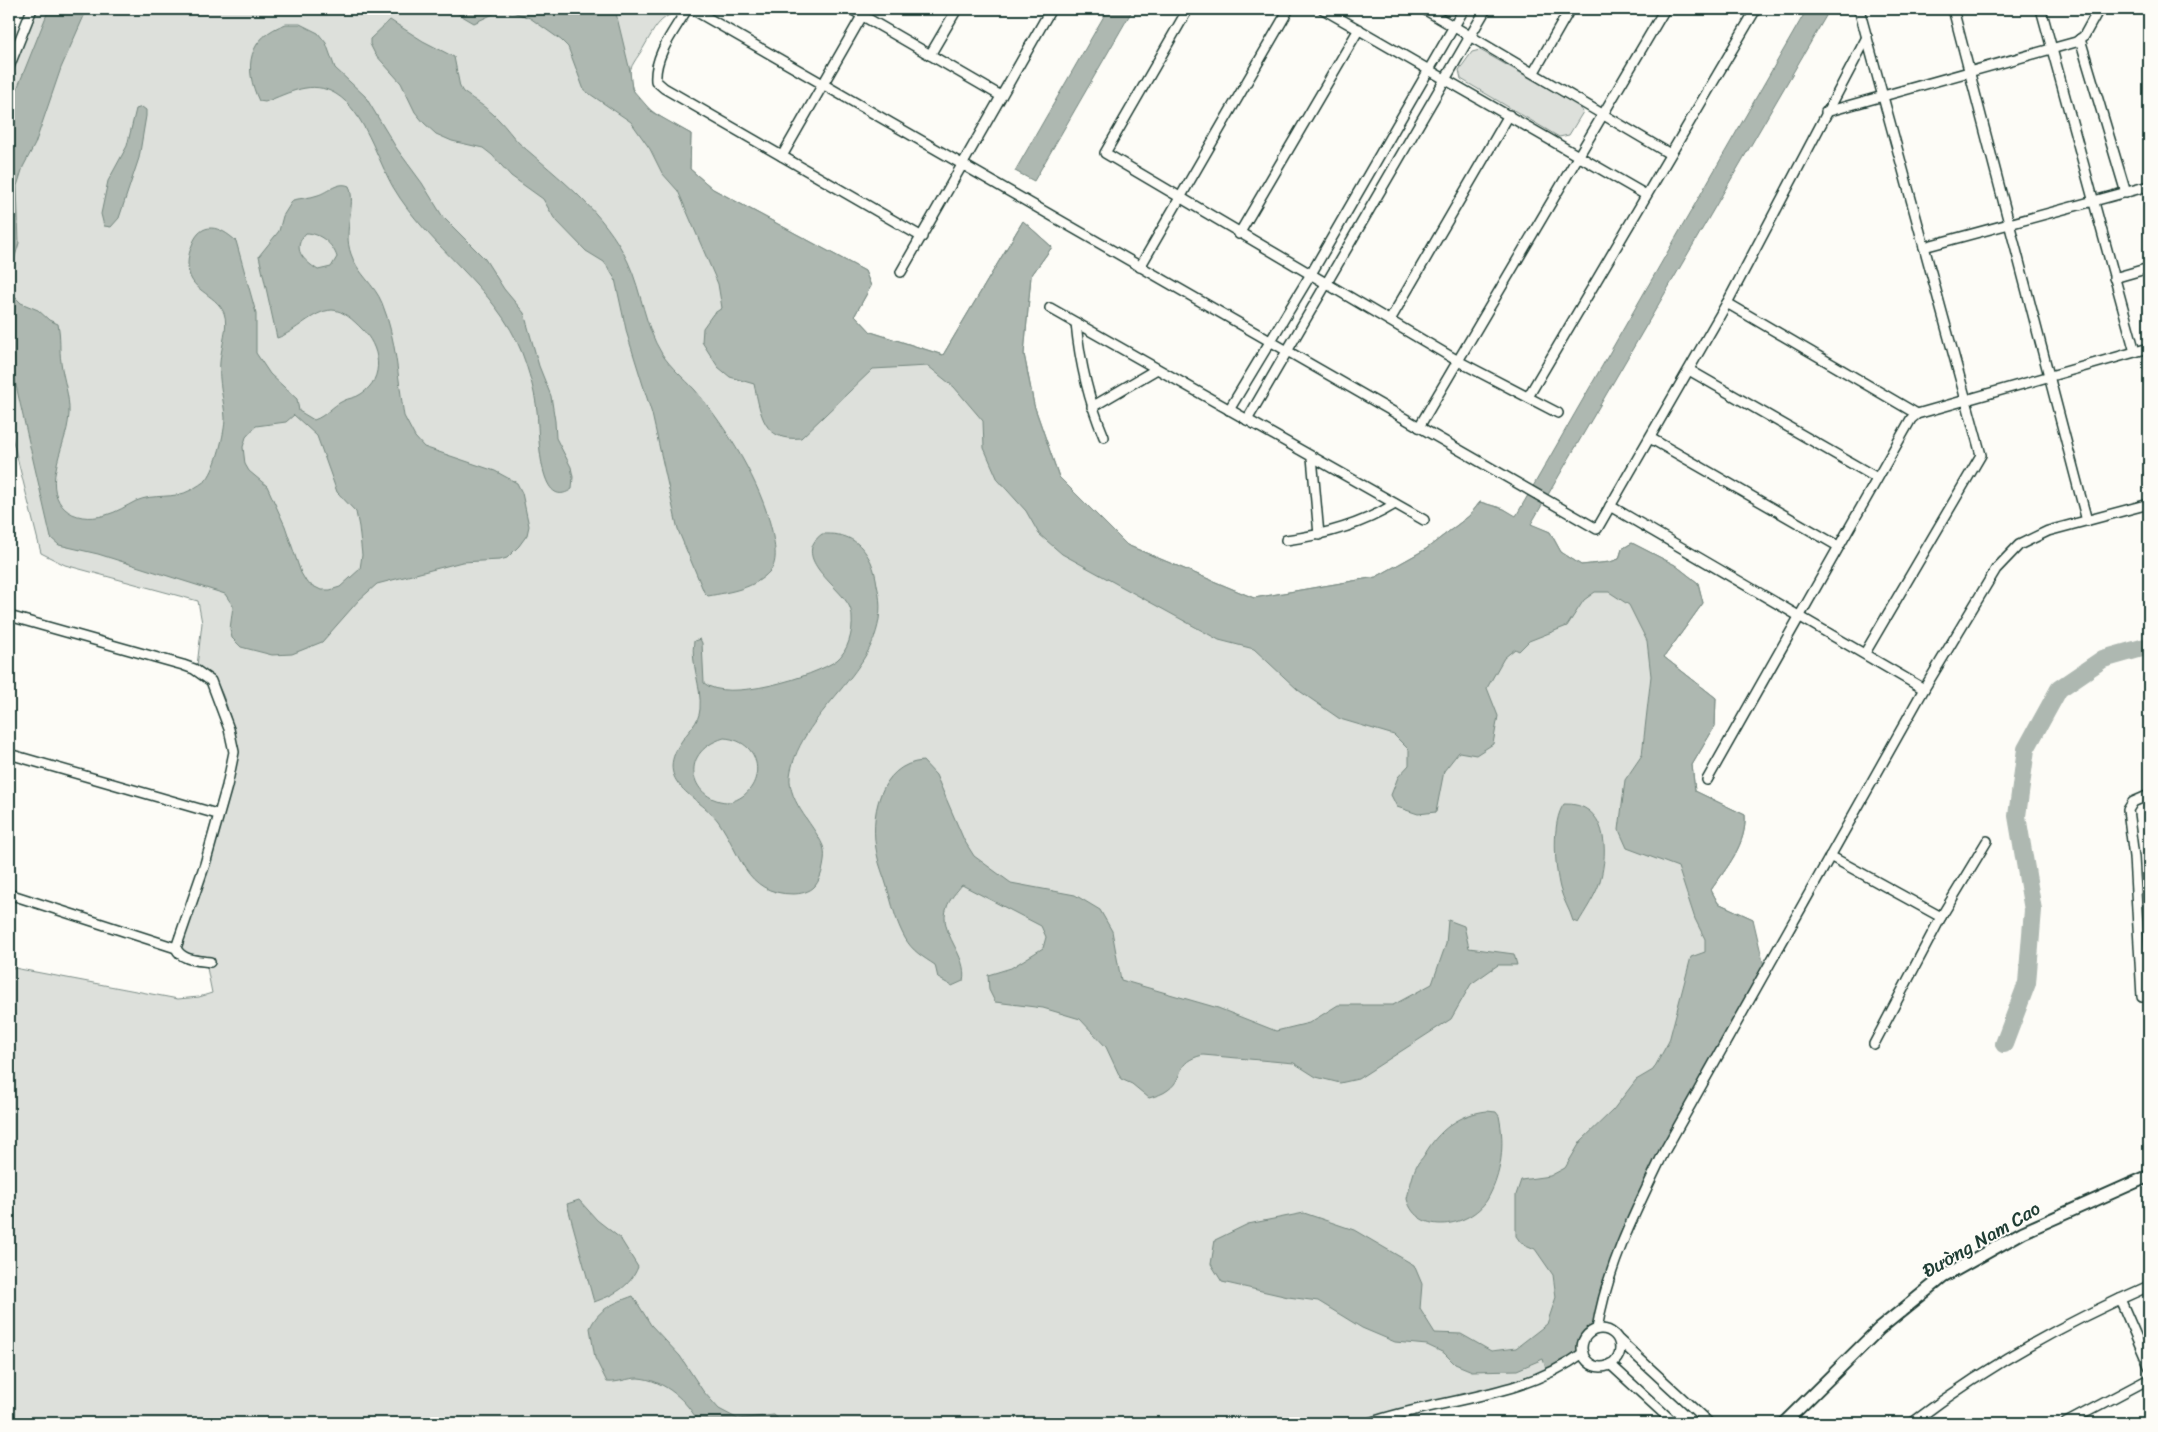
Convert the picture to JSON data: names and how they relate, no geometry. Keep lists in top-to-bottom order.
{
  "streets": {
    "street": ["Đường Nam Cao"]
  }
}
